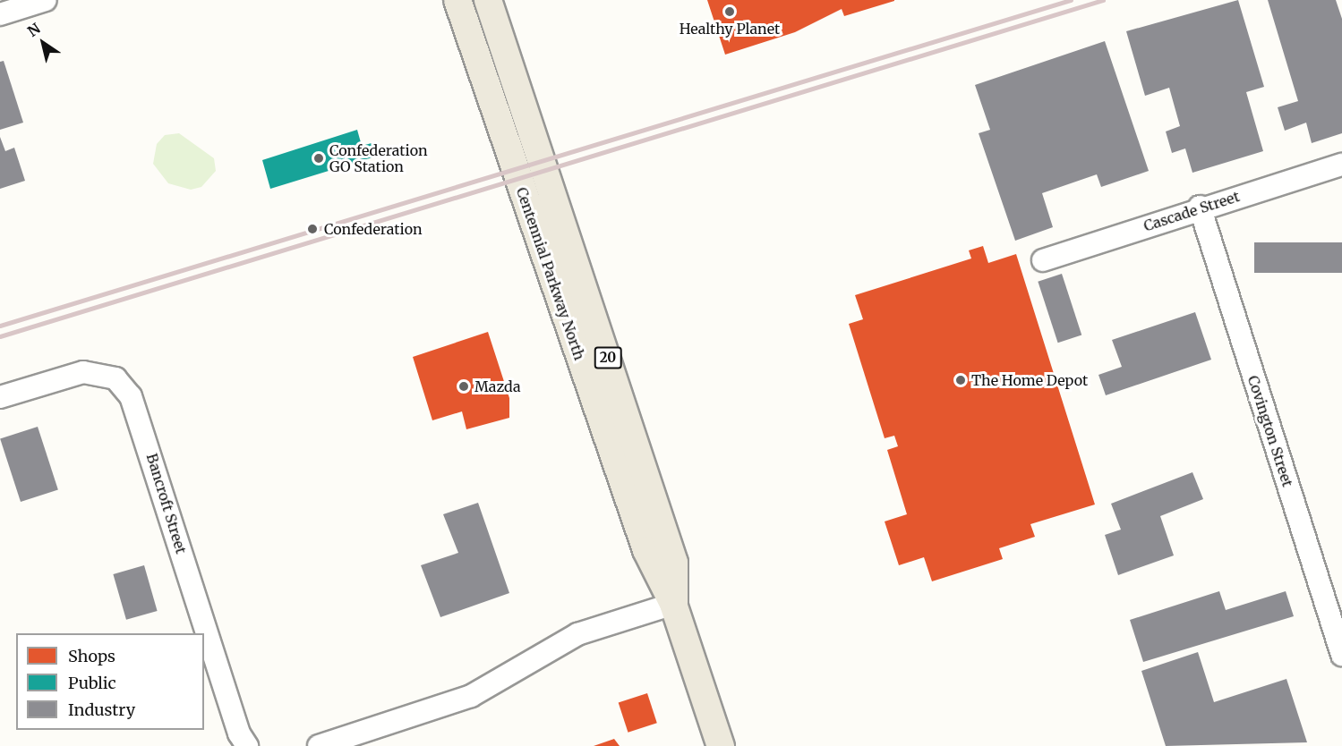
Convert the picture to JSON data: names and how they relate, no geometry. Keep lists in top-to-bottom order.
{
  "streets": {
    "main road": ["Centennial Parkway North", "20"],
    "street": ["Cascade Street", "Covington Street", "Bancroft Street"]
  },
  "crossings": [
    ["Cascade Street", "Covington Street"]
  ],
  "places": [
    "Healthy Planet",
    "Confederation GO Station",
    "Confederation",
    "The Home Depot",
    "Mazda"
  ],
  "legend": ["Shops", "Public", "Industry"],
  "north": "top left"
}
